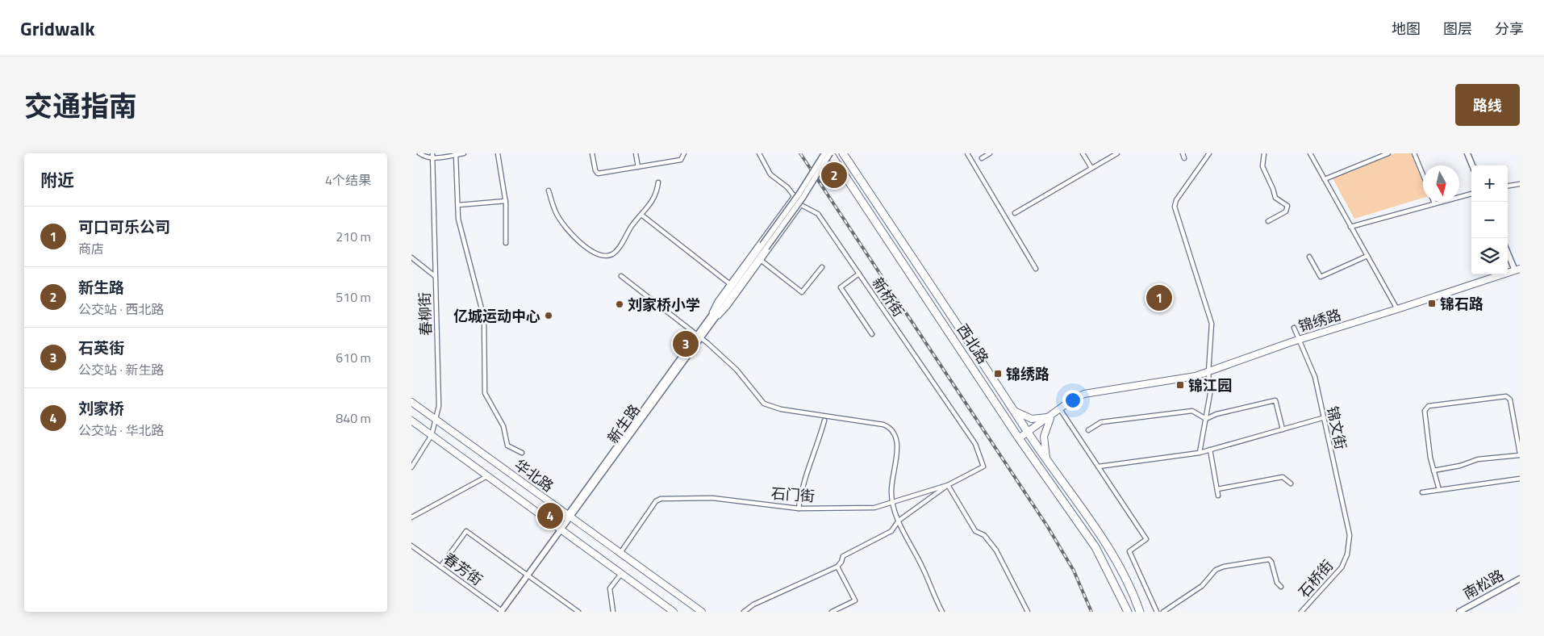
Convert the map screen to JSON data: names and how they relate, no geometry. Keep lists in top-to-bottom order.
{
  "streets": {
    "highway": ["西北路"],
    "main road": [
      "锦绣路",
      "新生路",
      "华北路",
      "南松路"
    ],
    "street": [
      "新桥街",
      "春柳街",
      "锦文街",
      "石门街",
      "春芳街",
      "石桥街"
    ]
  },
  "crossings": [
    ["新桥街", "石门街"],
    ["春柳街", "华北路"],
    ["锦绣路", "西北路"],
    ["锦绣路", "锦文街"],
    ["西北路", "新生路"],
    ["新生路", "华北路"],
    ["新生路", "春芳街"],
    ["锦文街", "石桥街"],
    ["华北路", "石门街"]
  ],
  "places": {
    "transit": ["锦石路", "锦绣路", "锦江园"],
    "other": ["刘家桥小学", "亿城运动中心"]
  },
  "north": "bottom",
  "page": {
    "header": "Gridwalk",
    "nav": ["地图", "图层", "分享"],
    "title": "交通指南",
    "buttons": "路线",
    "heading": ["附近", "4个结果"],
    "pins": [
      "2",
      "1",
      "3",
      "4"
    ],
    "map_buttons": ["+", "−"],
    "list": [
      {
        "mark": "1",
        "name": "可口可乐公司",
        "note": "商店",
        "value": "210 m"
      },
      {
        "mark": "2",
        "name": "新生路",
        "note": "公交站 · 西北路",
        "value": "510 m"
      },
      {
        "mark": "3",
        "name": "石英街",
        "note": "公交站 · 新生路",
        "value": "610 m"
      },
      {
        "mark": "4",
        "name": "刘家桥",
        "note": "公交站 · 华北路",
        "value": "840 m"
      }
    ]
  }
}
